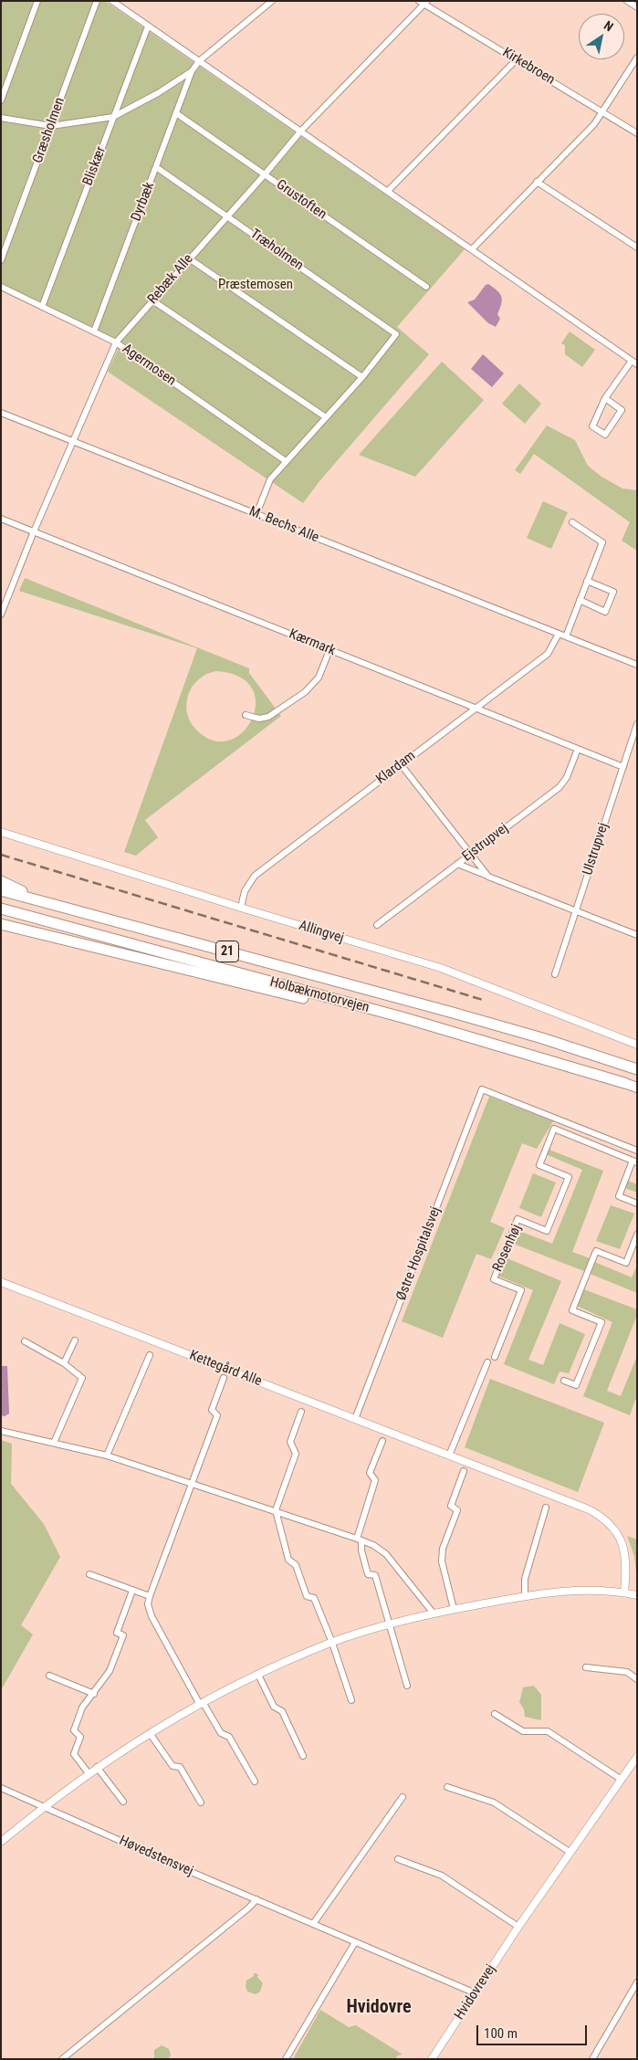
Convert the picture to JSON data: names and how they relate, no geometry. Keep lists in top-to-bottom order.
{
  "streets": {
    "highway": ["21", "Holbækmotorvejen"],
    "street": [
      "Kirkebroen",
      "Græsholmen",
      "Bliskær",
      "Grustoften",
      "Dyrbæk",
      "Træholmen",
      "Rebæk Alle",
      "Agermosen",
      "M. Bechs Alle",
      "Kærmark",
      "Klardam",
      "Ejstrupvej",
      "Ulstrupvej",
      "Allingvej",
      "Rosenhøj",
      "Østre Hospitalsvej",
      "Kettegård Alle",
      "Høvedstensvej",
      "Hvidovrevej"
    ]
  },
  "crossings": [
    ["Kirkebroen", "Rebæk Alle"],
    ["Bliskær", "Agermosen"],
    ["Grustoften", "Dyrbæk"],
    ["Grustoften", "Rebæk Alle"],
    ["Dyrbæk", "Træholmen"],
    ["Dyrbæk", "Agermosen"],
    ["Træholmen", "Rebæk Alle"],
    ["Rebæk Alle", "Agermosen"],
    ["Rebæk Alle", "M. Bechs Alle"],
    ["Rebæk Alle", "Kærmark"],
    ["M. Bechs Alle", "Klardam"],
    ["Kærmark", "Klardam"],
    ["Kærmark", "Ejstrupvej"],
    ["Kærmark", "Ulstrupvej"],
    ["Klardam", "Allingvej"],
    ["Østre Hospitalsvej", "Kettegård Alle"],
    ["Høvedstensvej", "Hvidovrevej"]
  ],
  "districts": ["Hvidovre"],
  "parks": ["Præstemosen"],
  "scale_bar": "100 m",
  "north": "top right"
}
